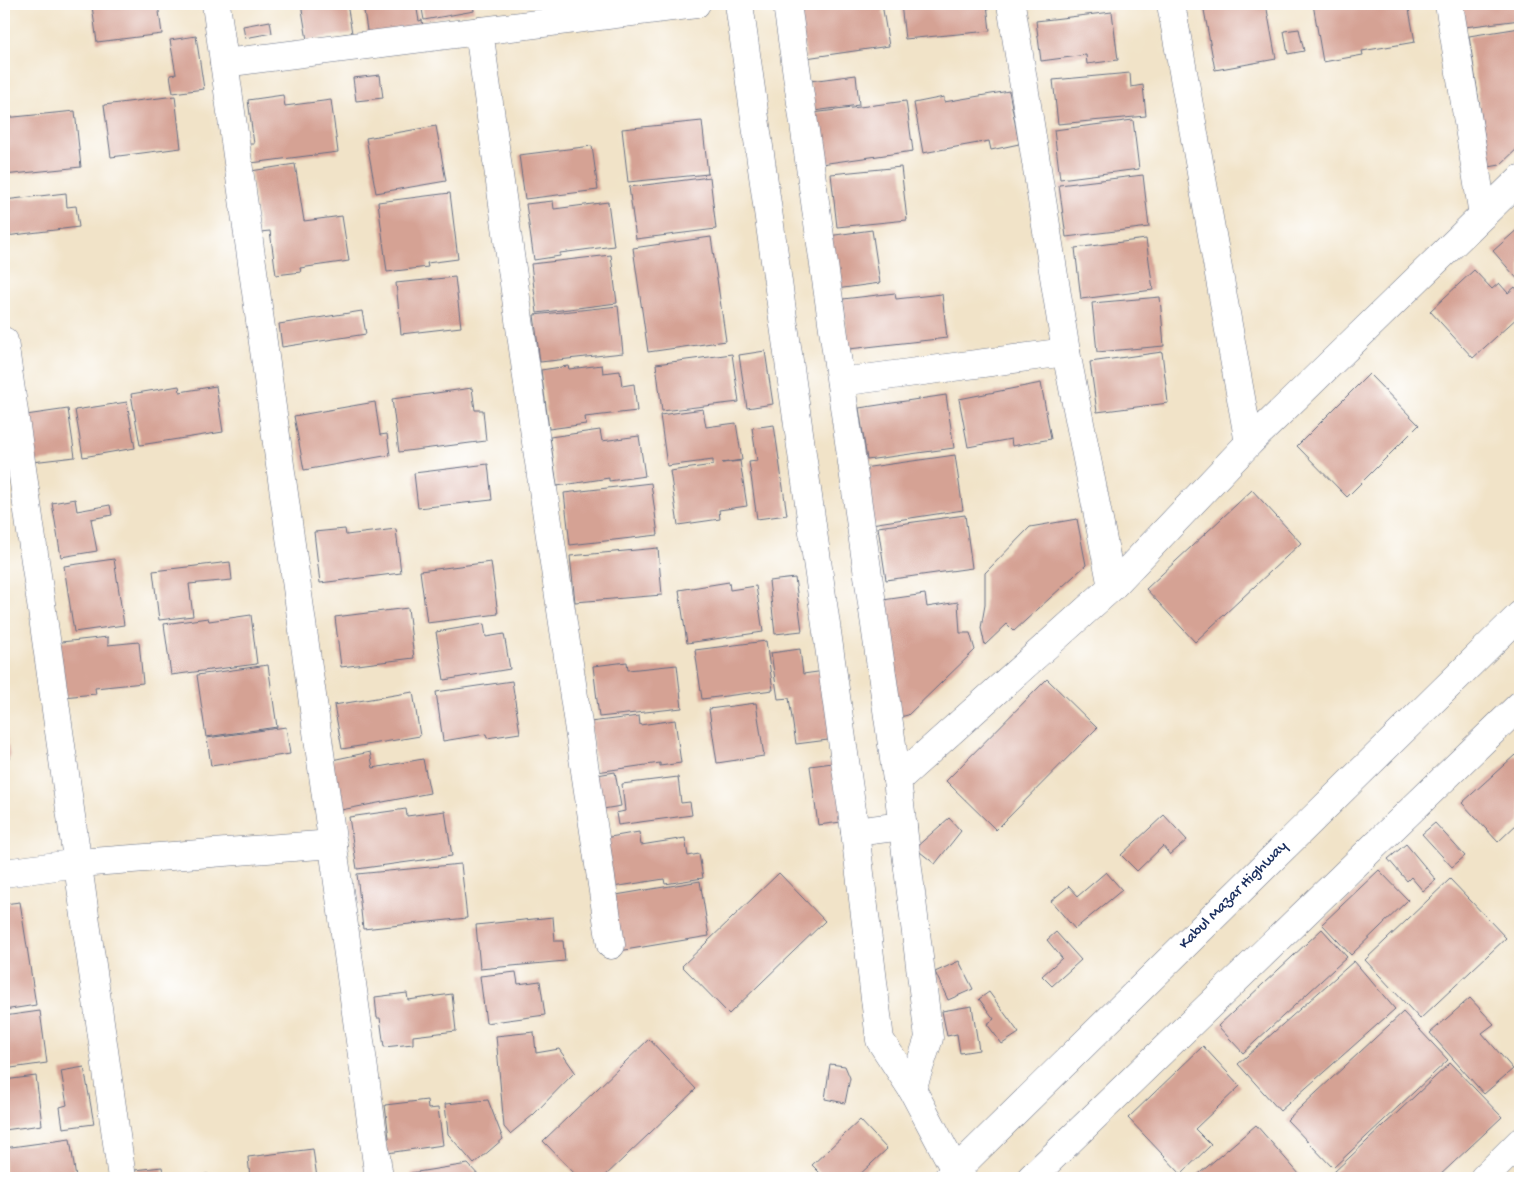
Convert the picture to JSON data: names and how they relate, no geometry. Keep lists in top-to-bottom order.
{
  "streets": {
    "main road": ["Kabul Mazar Highway"]
  }
}
